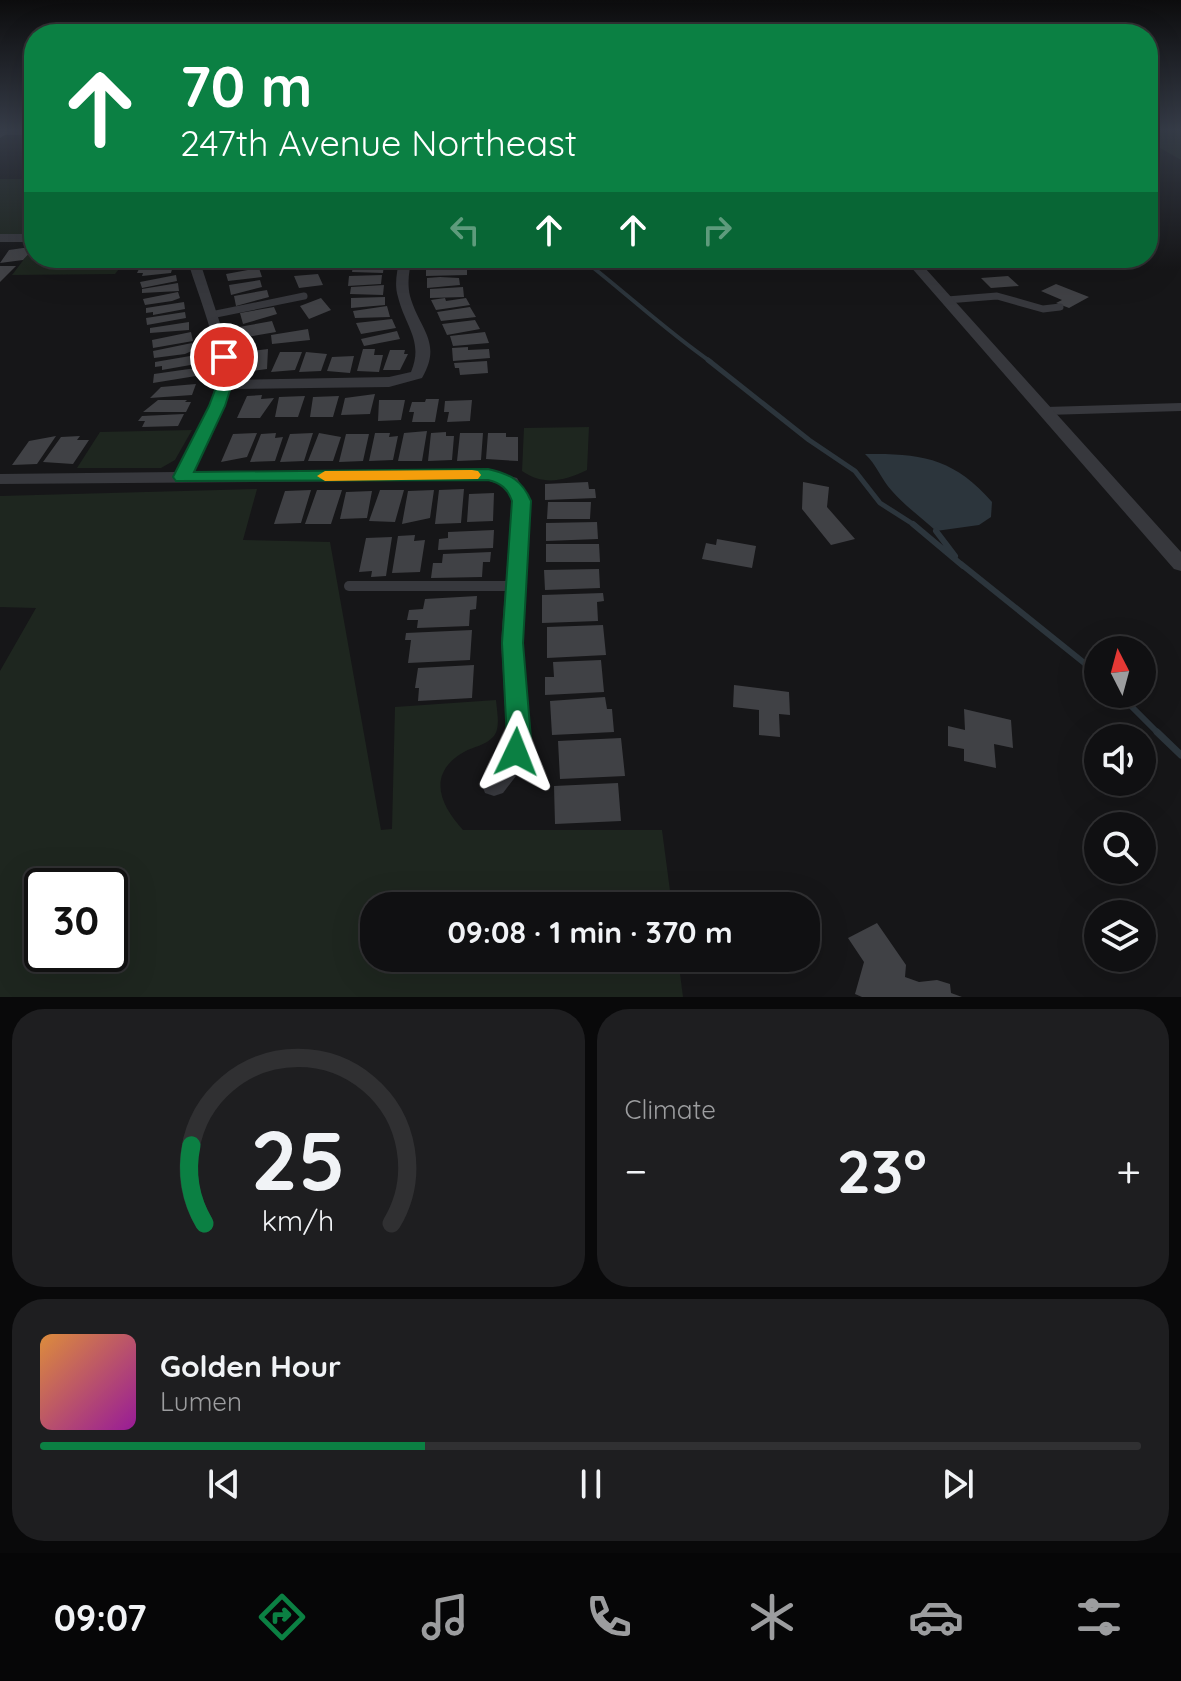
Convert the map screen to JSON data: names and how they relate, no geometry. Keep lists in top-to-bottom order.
{
  "north": "top",
  "page": {
    "turn": ["70 m", "247th Avenue Northeast"],
    "limit": "30",
    "trip": "09:08 · 1 min · 370 m",
    "tile": "Climate",
    "heat": ["−", "23°", "+"],
    "song": ["Golden Hour", "Lumen"],
    "tabs": "09:07",
    "gauge": ["25", "km/h"]
  }
}
